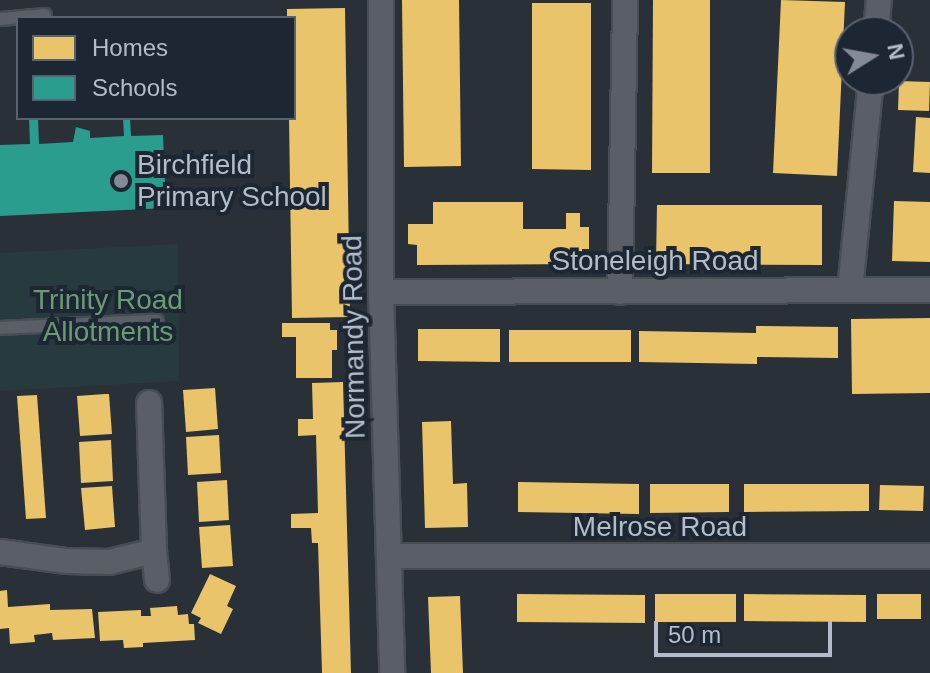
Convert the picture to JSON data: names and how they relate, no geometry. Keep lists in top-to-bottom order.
{
  "streets": {
    "street": ["Stoneleigh Road", "Normandy Road", "Melrose Road"]
  },
  "crossings": [
    ["Stoneleigh Road", "Normandy Road"],
    ["Normandy Road", "Melrose Road"]
  ],
  "parks": ["Trinity Road Allotments"],
  "places": ["Birchfield Primary School"],
  "legend": ["Homes", "Schools"],
  "scale_bar": "50 m",
  "north": "right"
}
